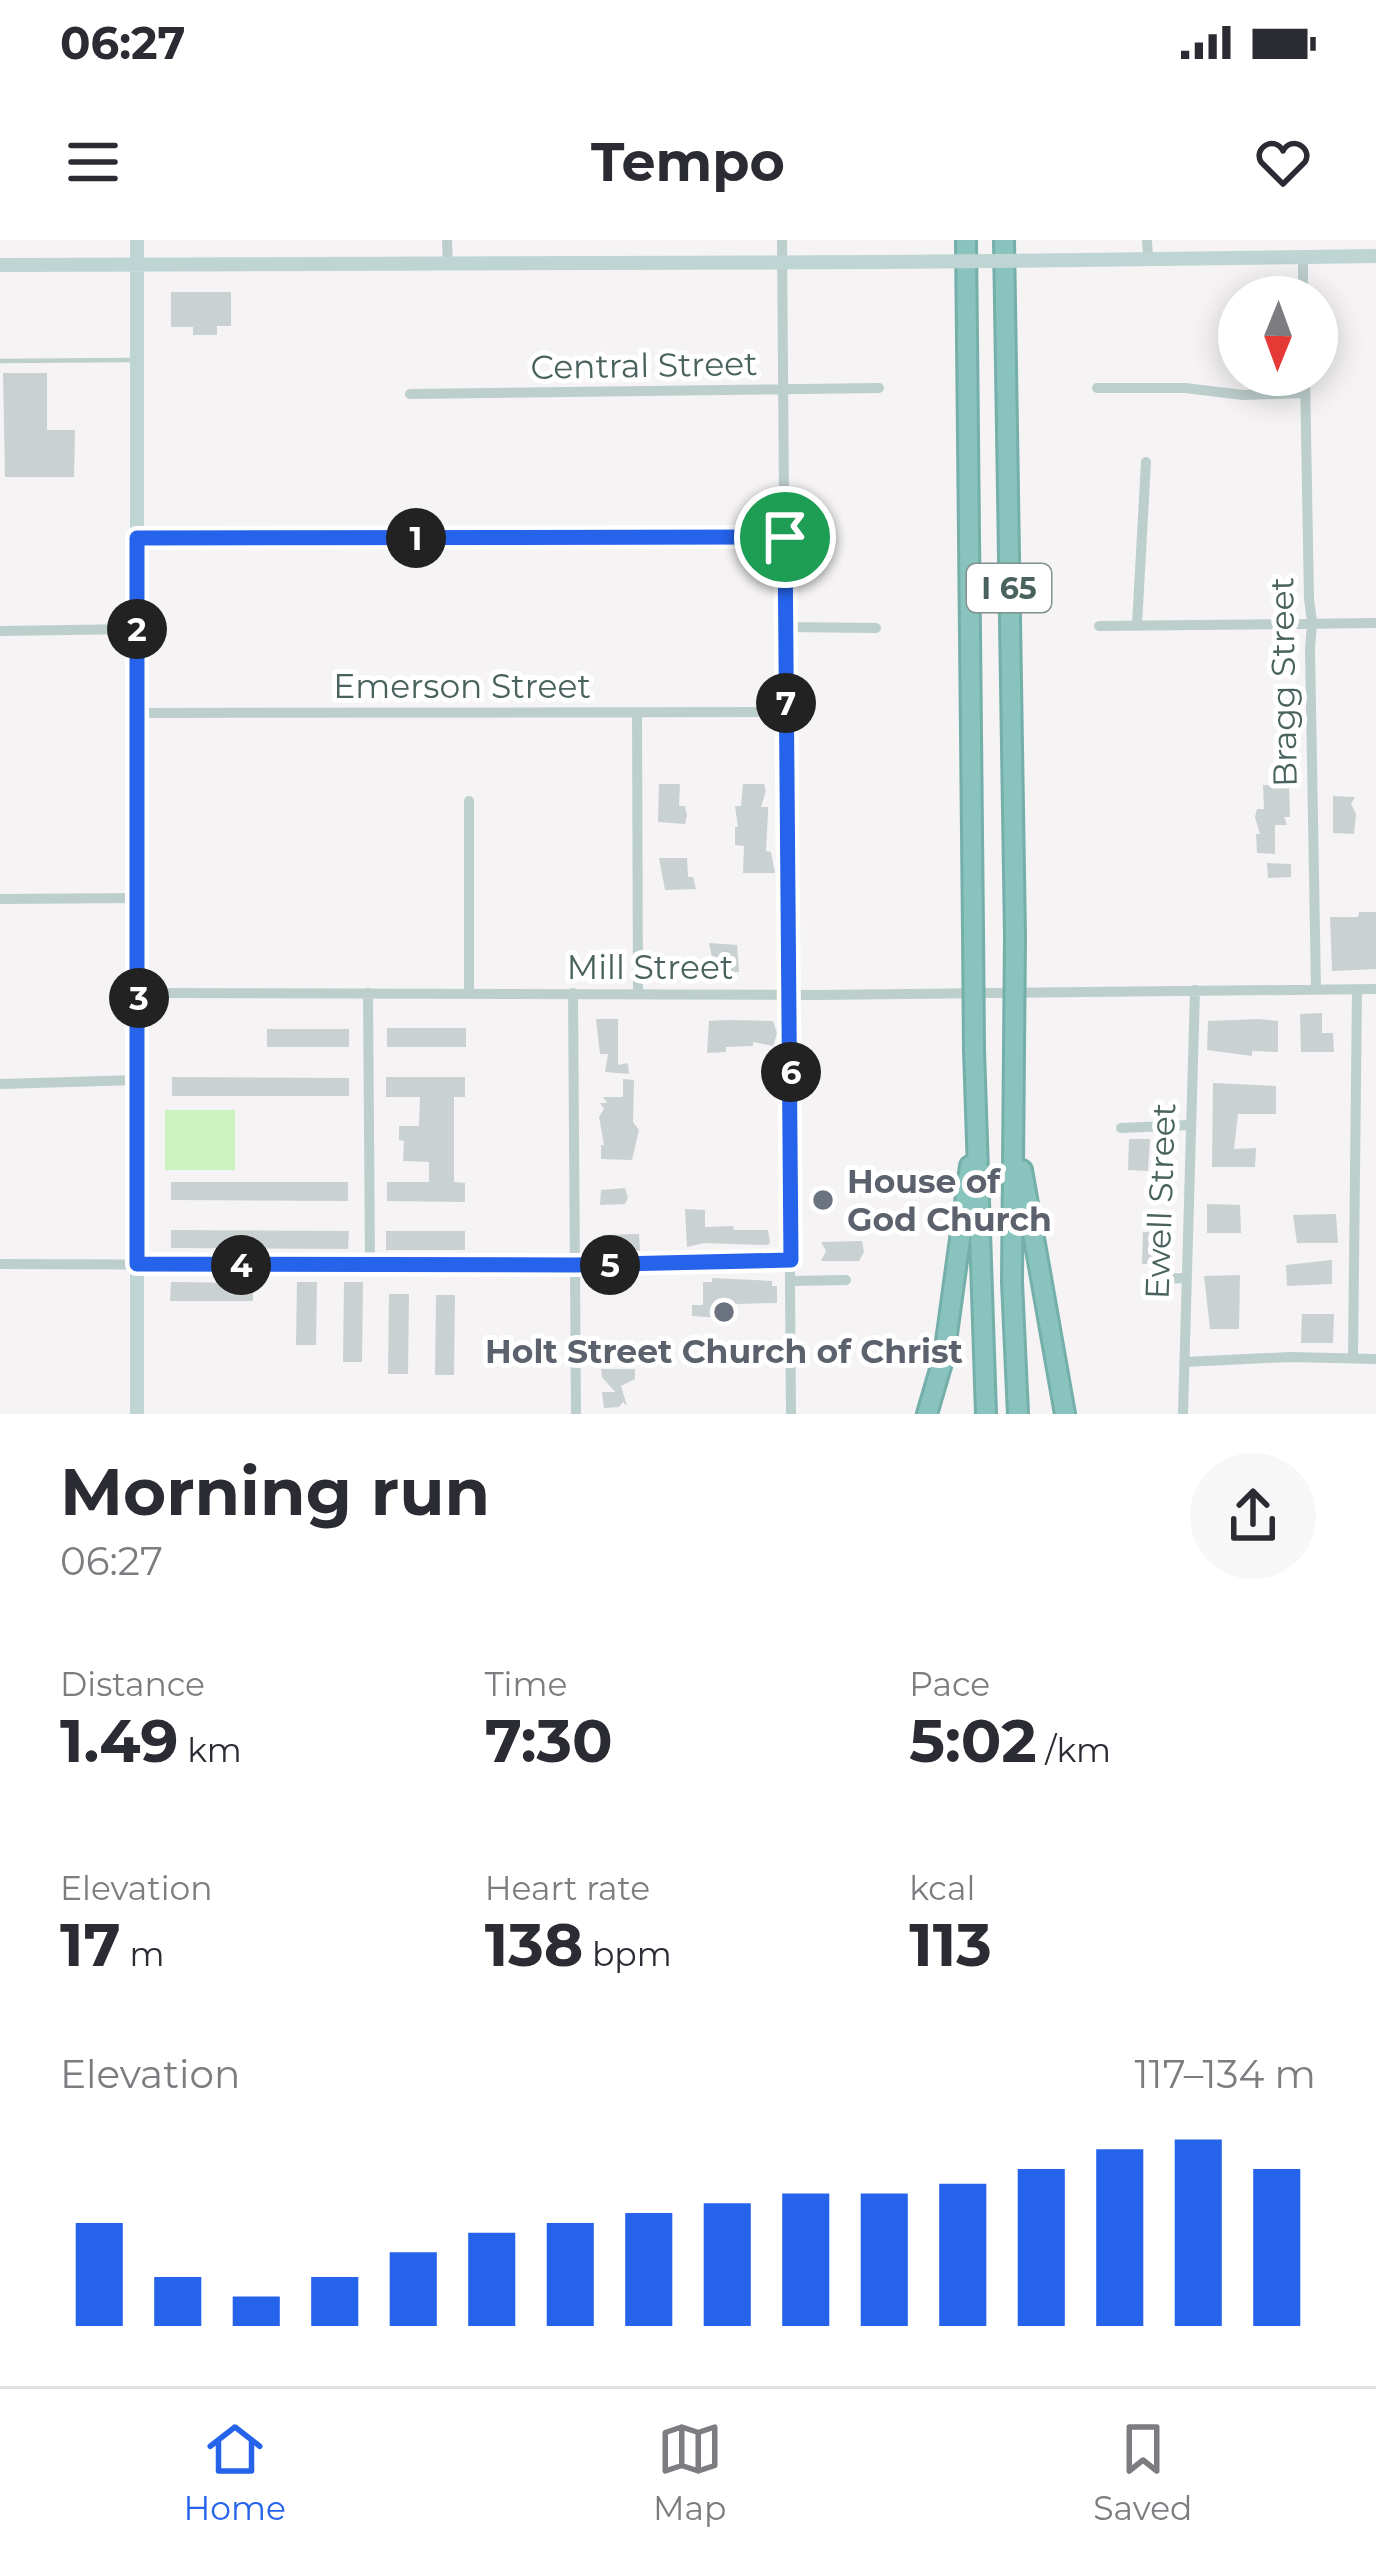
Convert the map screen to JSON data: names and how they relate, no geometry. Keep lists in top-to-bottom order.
{
  "streets": {
    "highway": ["I 65"],
    "street": [
      "Central Street",
      "Bragg Street",
      "Emerson Street",
      "Mill Street",
      "Ewell Street"
    ]
  },
  "crossings": [
    ["Bragg Street", "Mill Street"],
    ["Mill Street", "Ewell Street"]
  ],
  "places": ["House of God Church", "Holt Street Church of Christ"],
  "north": "bottom",
  "page": {
    "status": "06:27",
    "header": "Tempo",
    "pins": [
      "1",
      "2",
      "7",
      "3",
      "6",
      "4",
      "5"
    ],
    "heading": ["Morning run", "06:27"],
    "stats": [
      ["Distance", "1.49 km"],
      ["Time", "7:30"],
      ["Pace", "5:02 /km"],
      ["Elevation", "17 m"],
      ["Heart rate", "138 bpm"],
      ["kcal", "113"]
    ],
    "chart": ["Elevation", "117–134 m"],
    "tabs": ["Home", "Map", "Saved"]
  }
}
